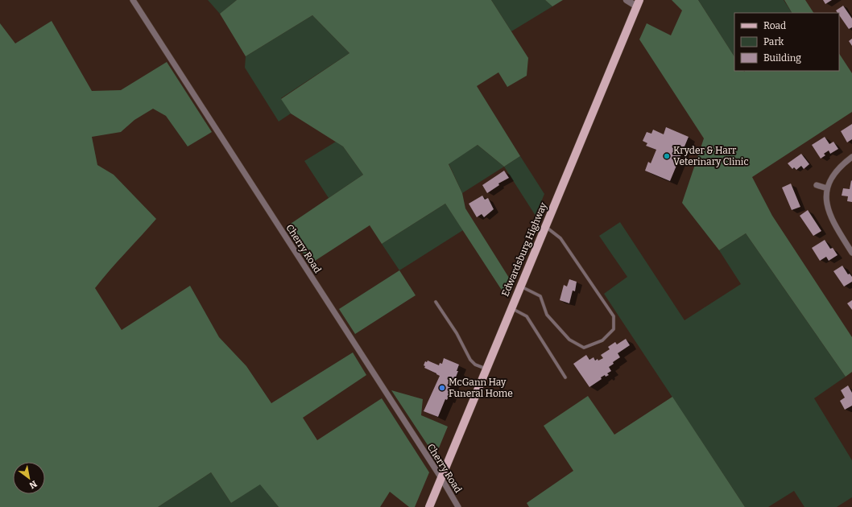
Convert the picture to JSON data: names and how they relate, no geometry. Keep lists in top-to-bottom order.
{
  "streets": {
    "main road": ["Edwardsburg Highway"],
    "street": ["Cherry Road"]
  },
  "crossings": [
    ["Cherry Road", "Edwardsburg Highway"]
  ],
  "places": ["Kryder & Harr Veterinary Clinic", "McGann Hay Funeral Home"],
  "legend": ["Road", "Park", "Building"],
  "north": "bottom right"
}
